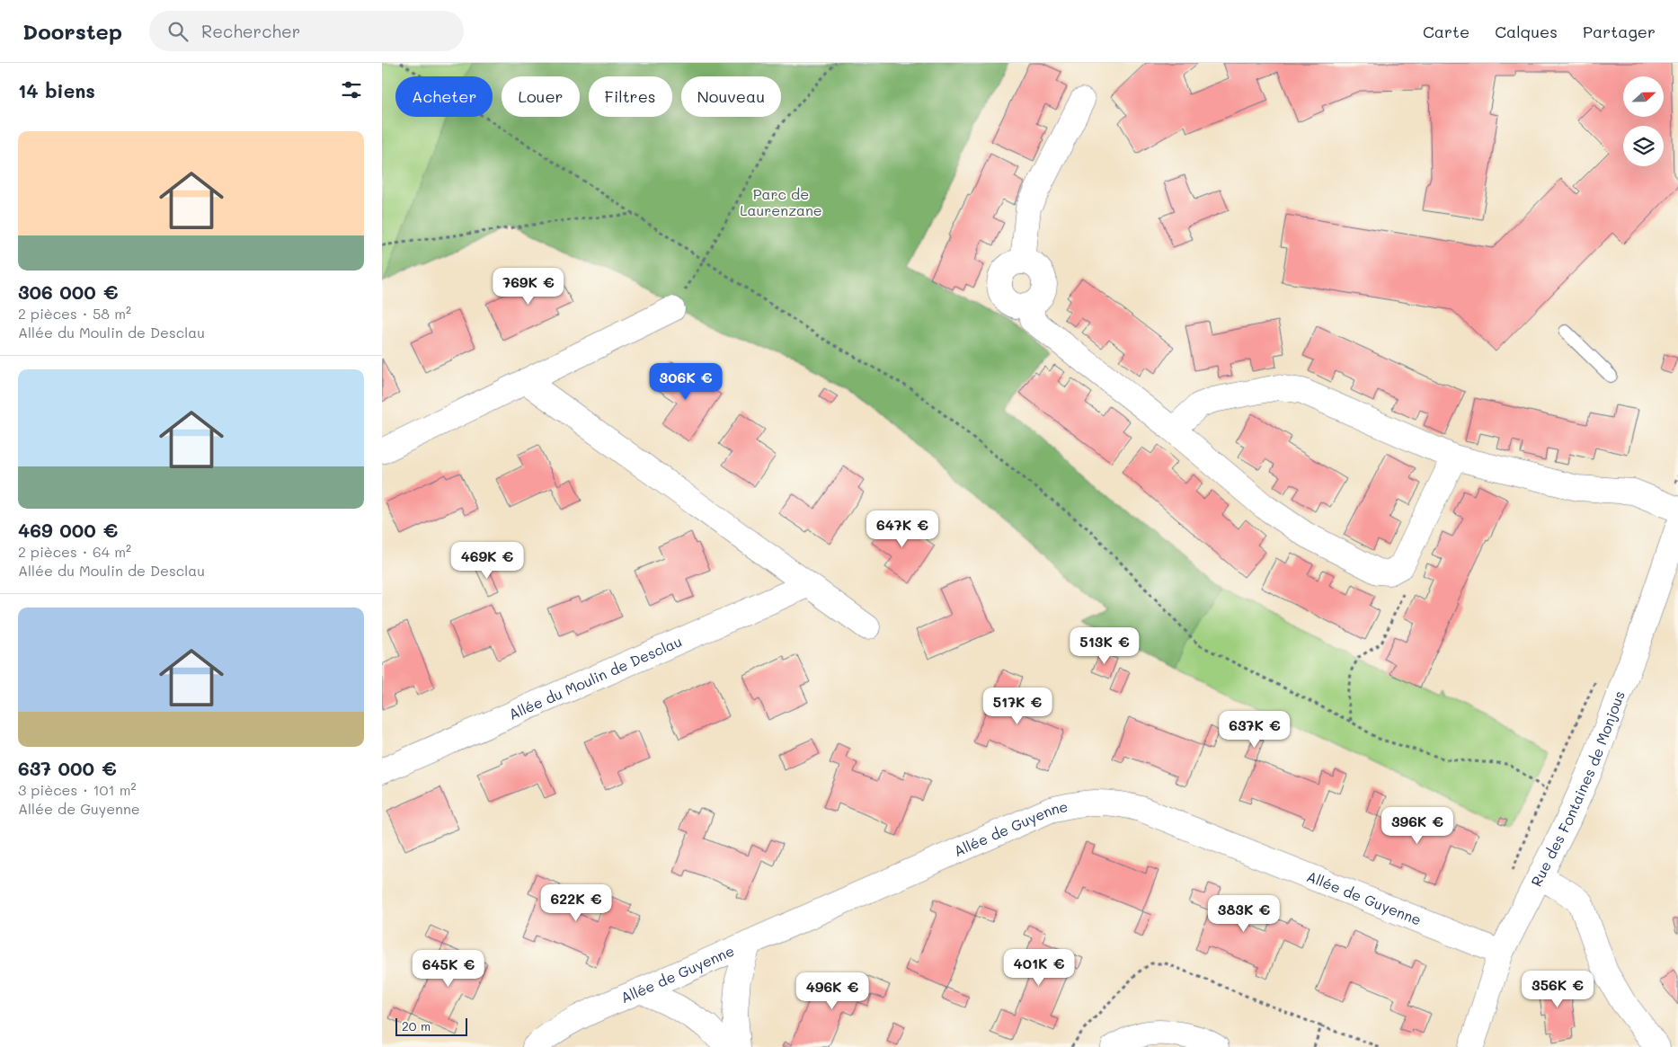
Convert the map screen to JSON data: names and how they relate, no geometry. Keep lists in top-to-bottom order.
{
  "streets": {
    "street": ["Allée du Moulin de Desclau", "Rue des Fontaines de Monjous", "Allée de Guyenne"]
  },
  "crossings": [
    ["Rue des Fontaines de Monjous", "Allée de Guyenne"]
  ],
  "parks": ["Parc de Laurenzane"],
  "scale_bar": "20 m",
  "north": "right",
  "page": {
    "header": "Doorstep",
    "search": "Rechercher",
    "nav": ["Carte", "Calques", "Partager"],
    "heading": "14 biens",
    "chip": [
      "Acheter",
      "Louer",
      "Filtres",
      "Nouveau"
    ],
    "list": [
      {
        "name": "306 000 €",
        "note": "2 pièces · 58 m² · Allée du Moulin de Desclau"
      },
      {
        "name": "469 000 €",
        "note": "2 pièces · 64 m² · Allée du Moulin de Desclau"
      },
      {
        "name": "637 000 €",
        "note": "3 pièces · 101 m² · Allée de Guyenne"
      }
    ],
    "price": [
      "769K €",
      "306K €",
      "647K €",
      "469K €",
      "513K €",
      "517K €",
      "637K €",
      "396K €",
      "622K €",
      "383K €",
      "401K €",
      "645K €",
      "356K €",
      "496K €"
    ],
    "scale": "20 m"
  }
}
